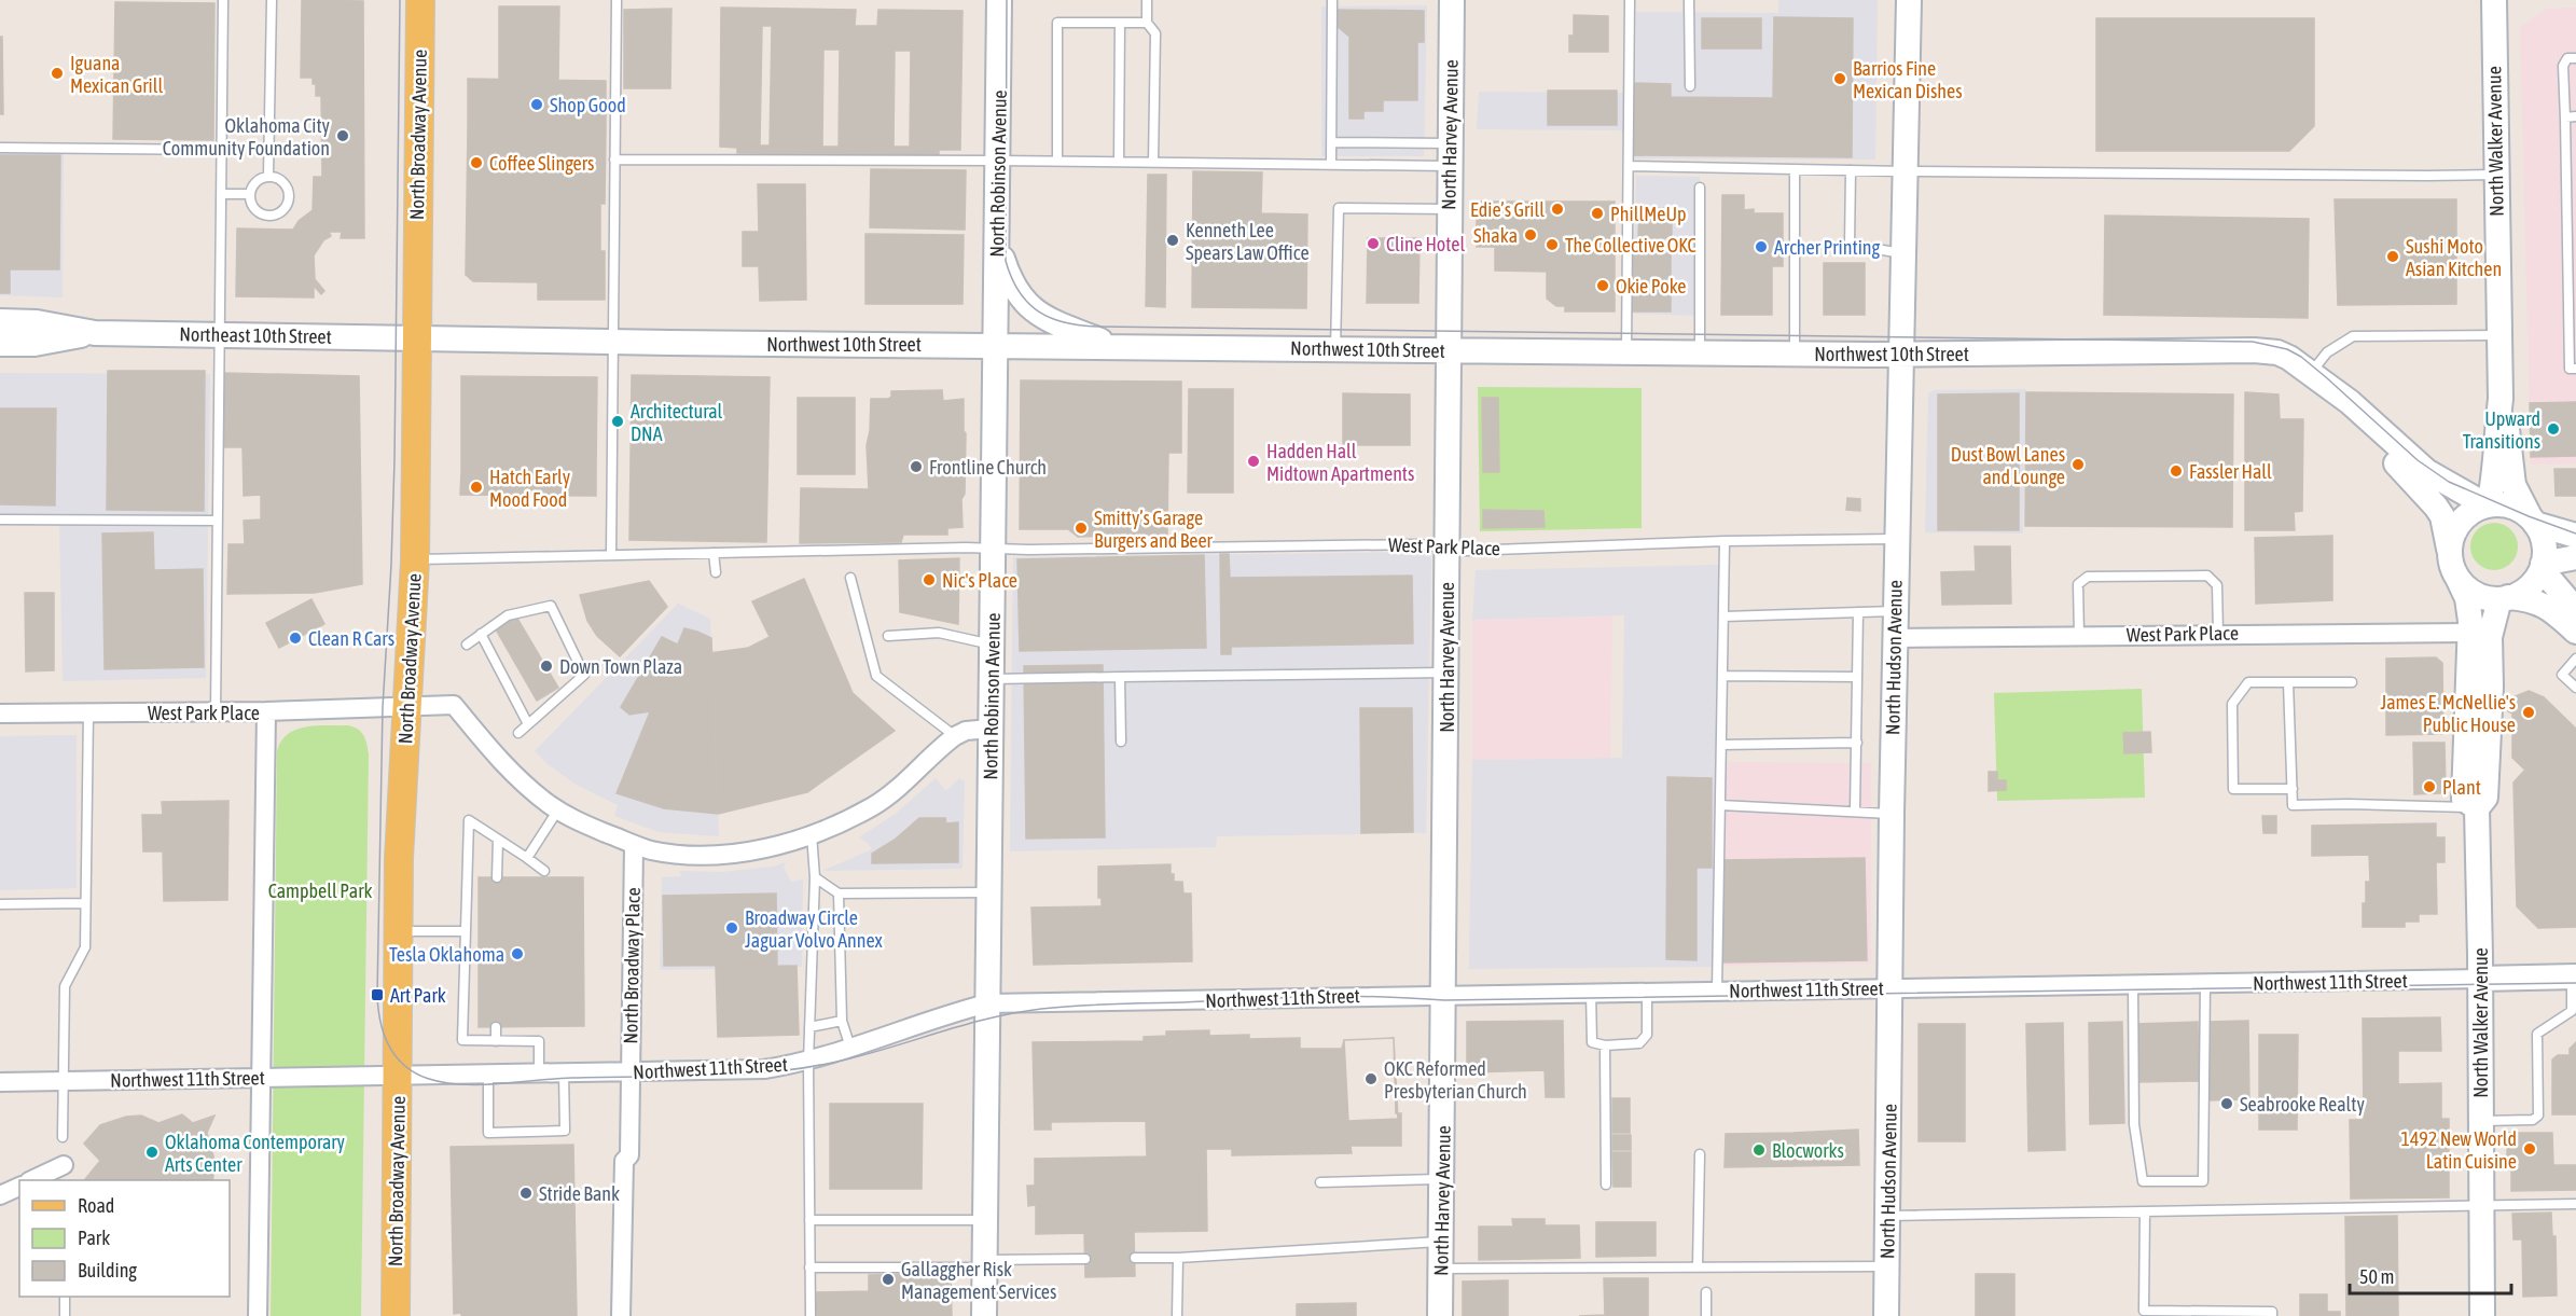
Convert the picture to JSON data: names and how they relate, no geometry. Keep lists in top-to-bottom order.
{
  "streets": {
    "main road": ["North Broadway Avenue"],
    "street": [
      "North Harvey Avenue",
      "North Walker Avenue",
      "North Robinson Avenue",
      "Northeast 10th Street",
      "Northwest 10th Street",
      "West Park Place",
      "North Hudson Avenue",
      "North Broadway Place",
      "Northwest 11th Street"
    ]
  },
  "crossings": [
    ["North Broadway Avenue", "Northeast 10th Street"],
    ["North Broadway Avenue", "Northwest 10th Street"],
    ["North Broadway Avenue", "West Park Place"],
    ["North Broadway Avenue", "Northwest 11th Street"],
    ["North Harvey Avenue", "Northwest 10th Street"],
    ["North Harvey Avenue", "West Park Place"],
    ["North Harvey Avenue", "Northwest 11th Street"],
    ["North Walker Avenue", "Northwest 10th Street"],
    ["North Walker Avenue", "West Park Place"],
    ["North Walker Avenue", "Northwest 11th Street"],
    ["North Robinson Avenue", "Northwest 10th Street"],
    ["North Robinson Avenue", "West Park Place"],
    ["North Robinson Avenue", "Northwest 11th Street"],
    ["Northeast 10th Street", "Northwest 10th Street"],
    ["Northwest 10th Street", "North Hudson Avenue"],
    ["West Park Place", "North Hudson Avenue"],
    ["North Hudson Avenue", "Northwest 11th Street"],
    ["North Broadway Place", "Northwest 11th Street"]
  ],
  "parks": ["Campbell Park"],
  "places": {
    "other": [
      "Iguana Mexican Grill",
      "Barrios Fine Mexican Dishes",
      "Shop Good",
      "Oklahoma City Community Foundation",
      "Coffee Slingers",
      "Edie’s Grill",
      "PhillMeUp",
      "Shaka",
      "Kenneth Lee Spears Law Office",
      "Cline Hotel",
      "The Collective OKC",
      "Archer Printing",
      "Sushi Moto Asian Kitchen",
      "Okie Poke",
      "Architectural DNA",
      "Upward Transitions",
      "Hadden Hall Midtown Apartments",
      "Dust Bowl Lanes and Lounge",
      "Frontline Church",
      "Fassler Hall",
      "Hatch Early Mood Food",
      "Smitty’s Garage Burgers and Beer",
      "Nic's Place",
      "Clean R Cars",
      "Down Town Plaza",
      "James E. McNellie's Public House",
      "Plant",
      "Broadway Circle Jaguar Volvo Annex",
      "Tesla Oklahoma",
      "OKC Reformed Presbyterian Church",
      "Seabrooke Realty",
      "1492 New World Latin Cuisine",
      "Blocworks",
      "Oklahoma Contemporary Arts Center",
      "Stride Bank",
      "Gallaggher Risk Management Services"
    ],
    "transit": ["Art Park"]
  },
  "legend": ["Road", "Park", "Building"],
  "scale_bar": "50 m"
}
